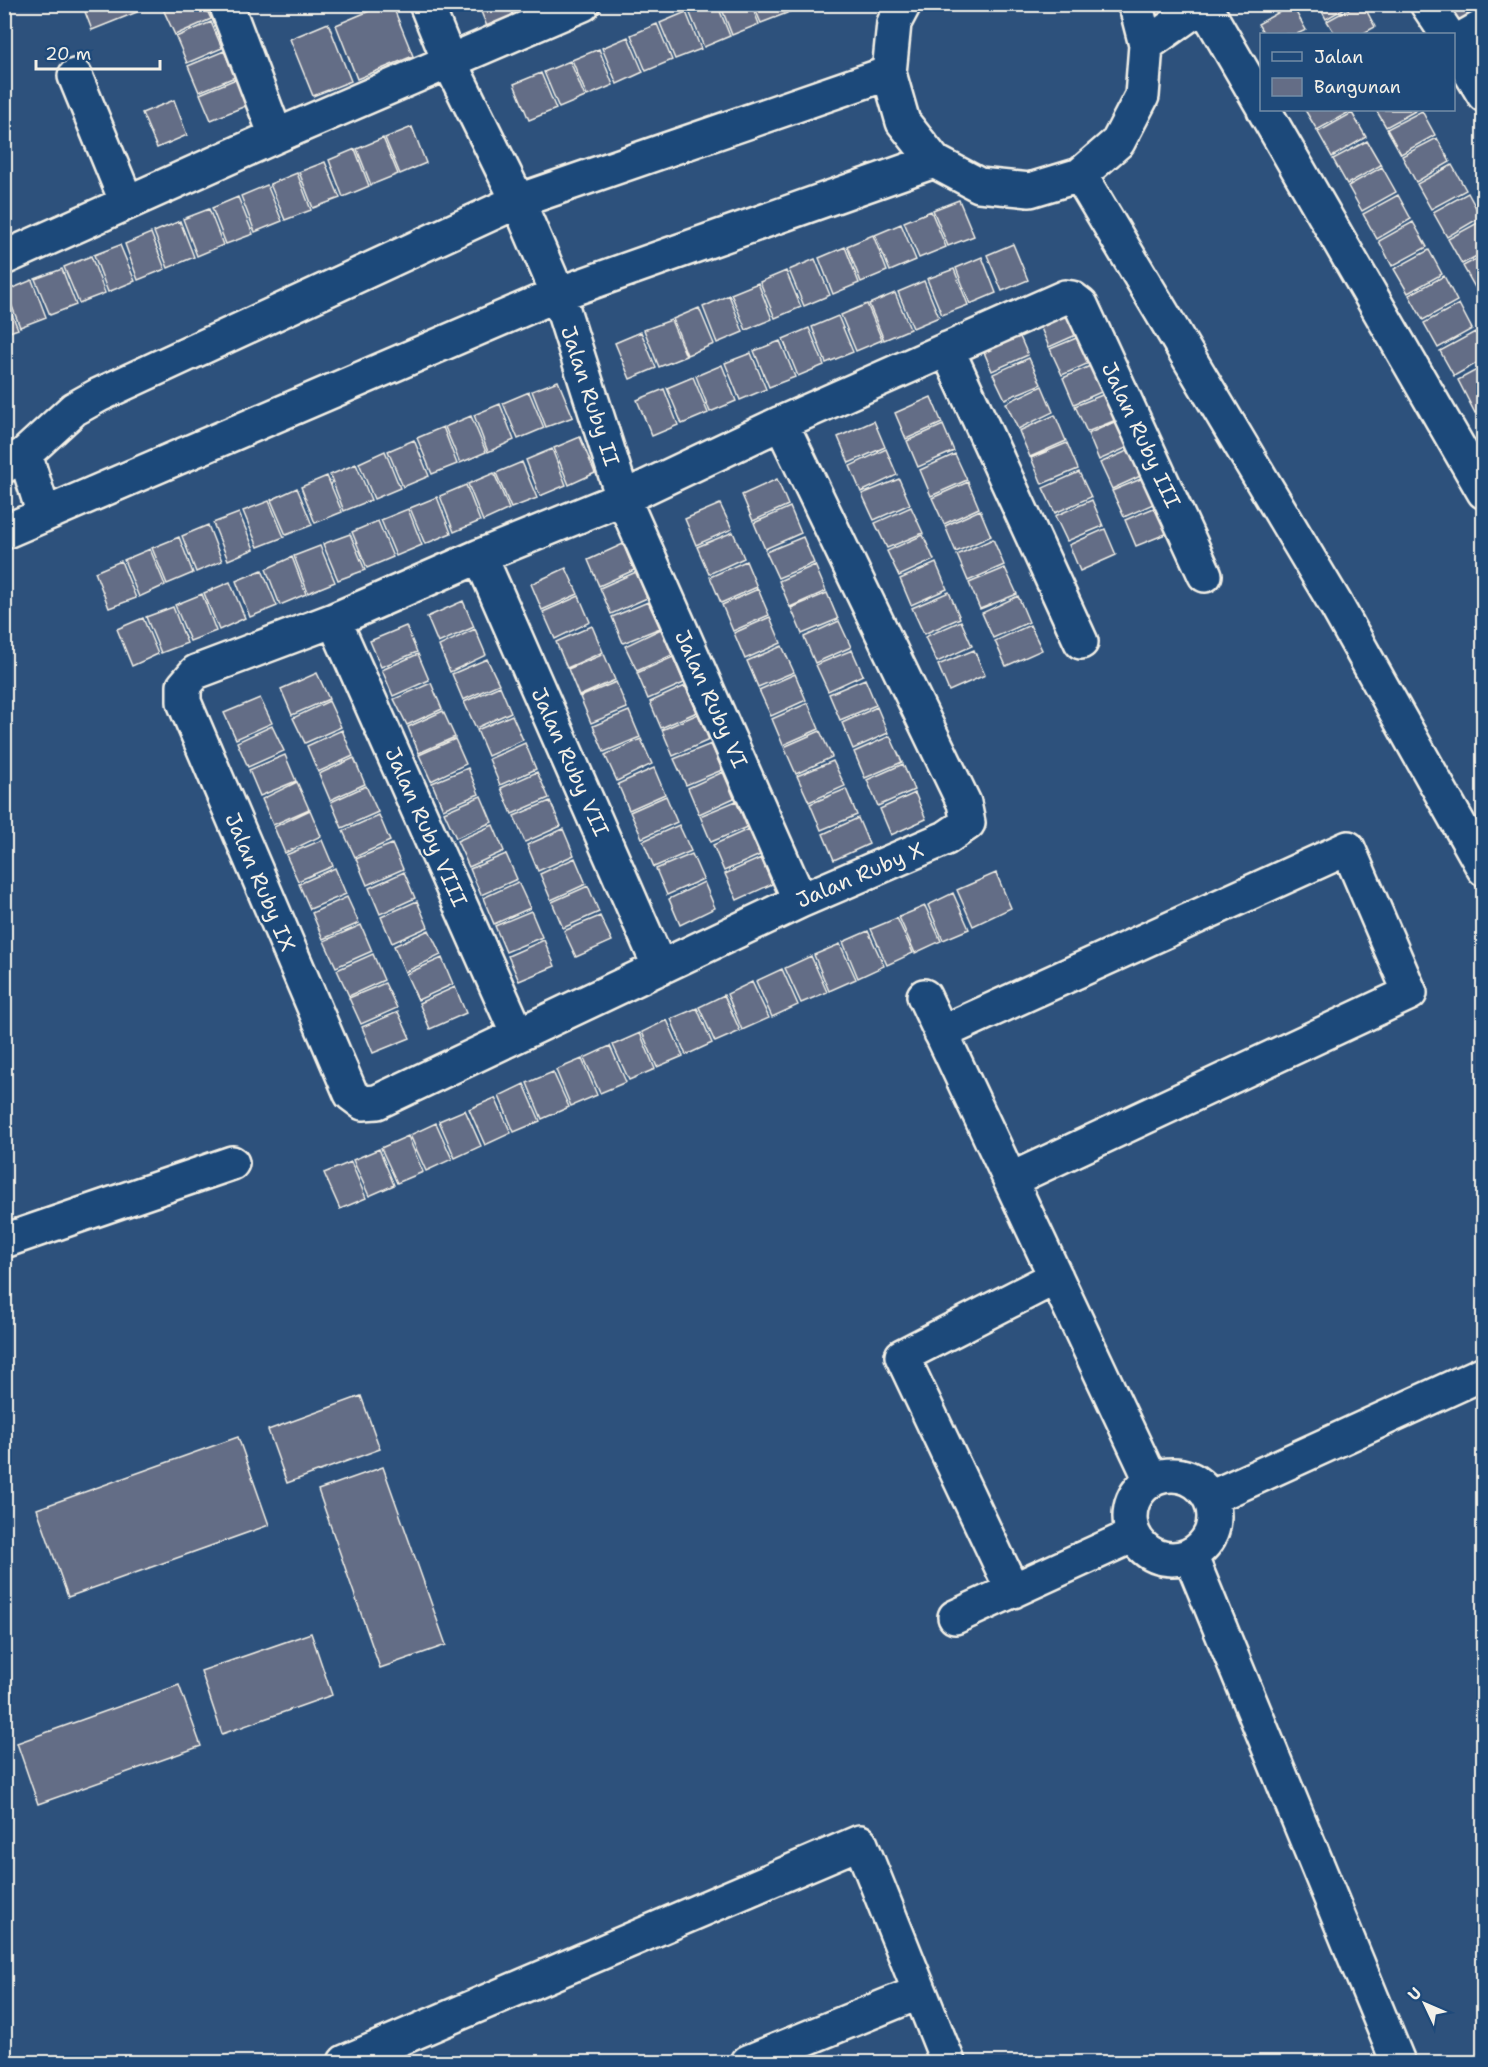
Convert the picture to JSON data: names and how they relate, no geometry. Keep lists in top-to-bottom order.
{
  "streets": {
    "street": [
      "Jalan Ruby II",
      "Jalan Ruby III",
      "Jalan Ruby VI",
      "Jalan Ruby VII",
      "Jalan Ruby VIII",
      "Jalan Ruby X",
      "Jalan Ruby IX"
    ]
  },
  "crossings": [
    ["Jalan Ruby II", "Jalan Ruby VI"],
    ["Jalan Ruby VI", "Jalan Ruby X"],
    ["Jalan Ruby VII", "Jalan Ruby X"],
    ["Jalan Ruby VIII", "Jalan Ruby X"],
    ["Jalan Ruby VIII", "Jalan Ruby IX"],
    ["Jalan Ruby X", "Jalan Ruby IX"]
  ],
  "legend": ["Jalan", "Bangunan"],
  "scale_bar": "20 m",
  "north": "top left"
}
